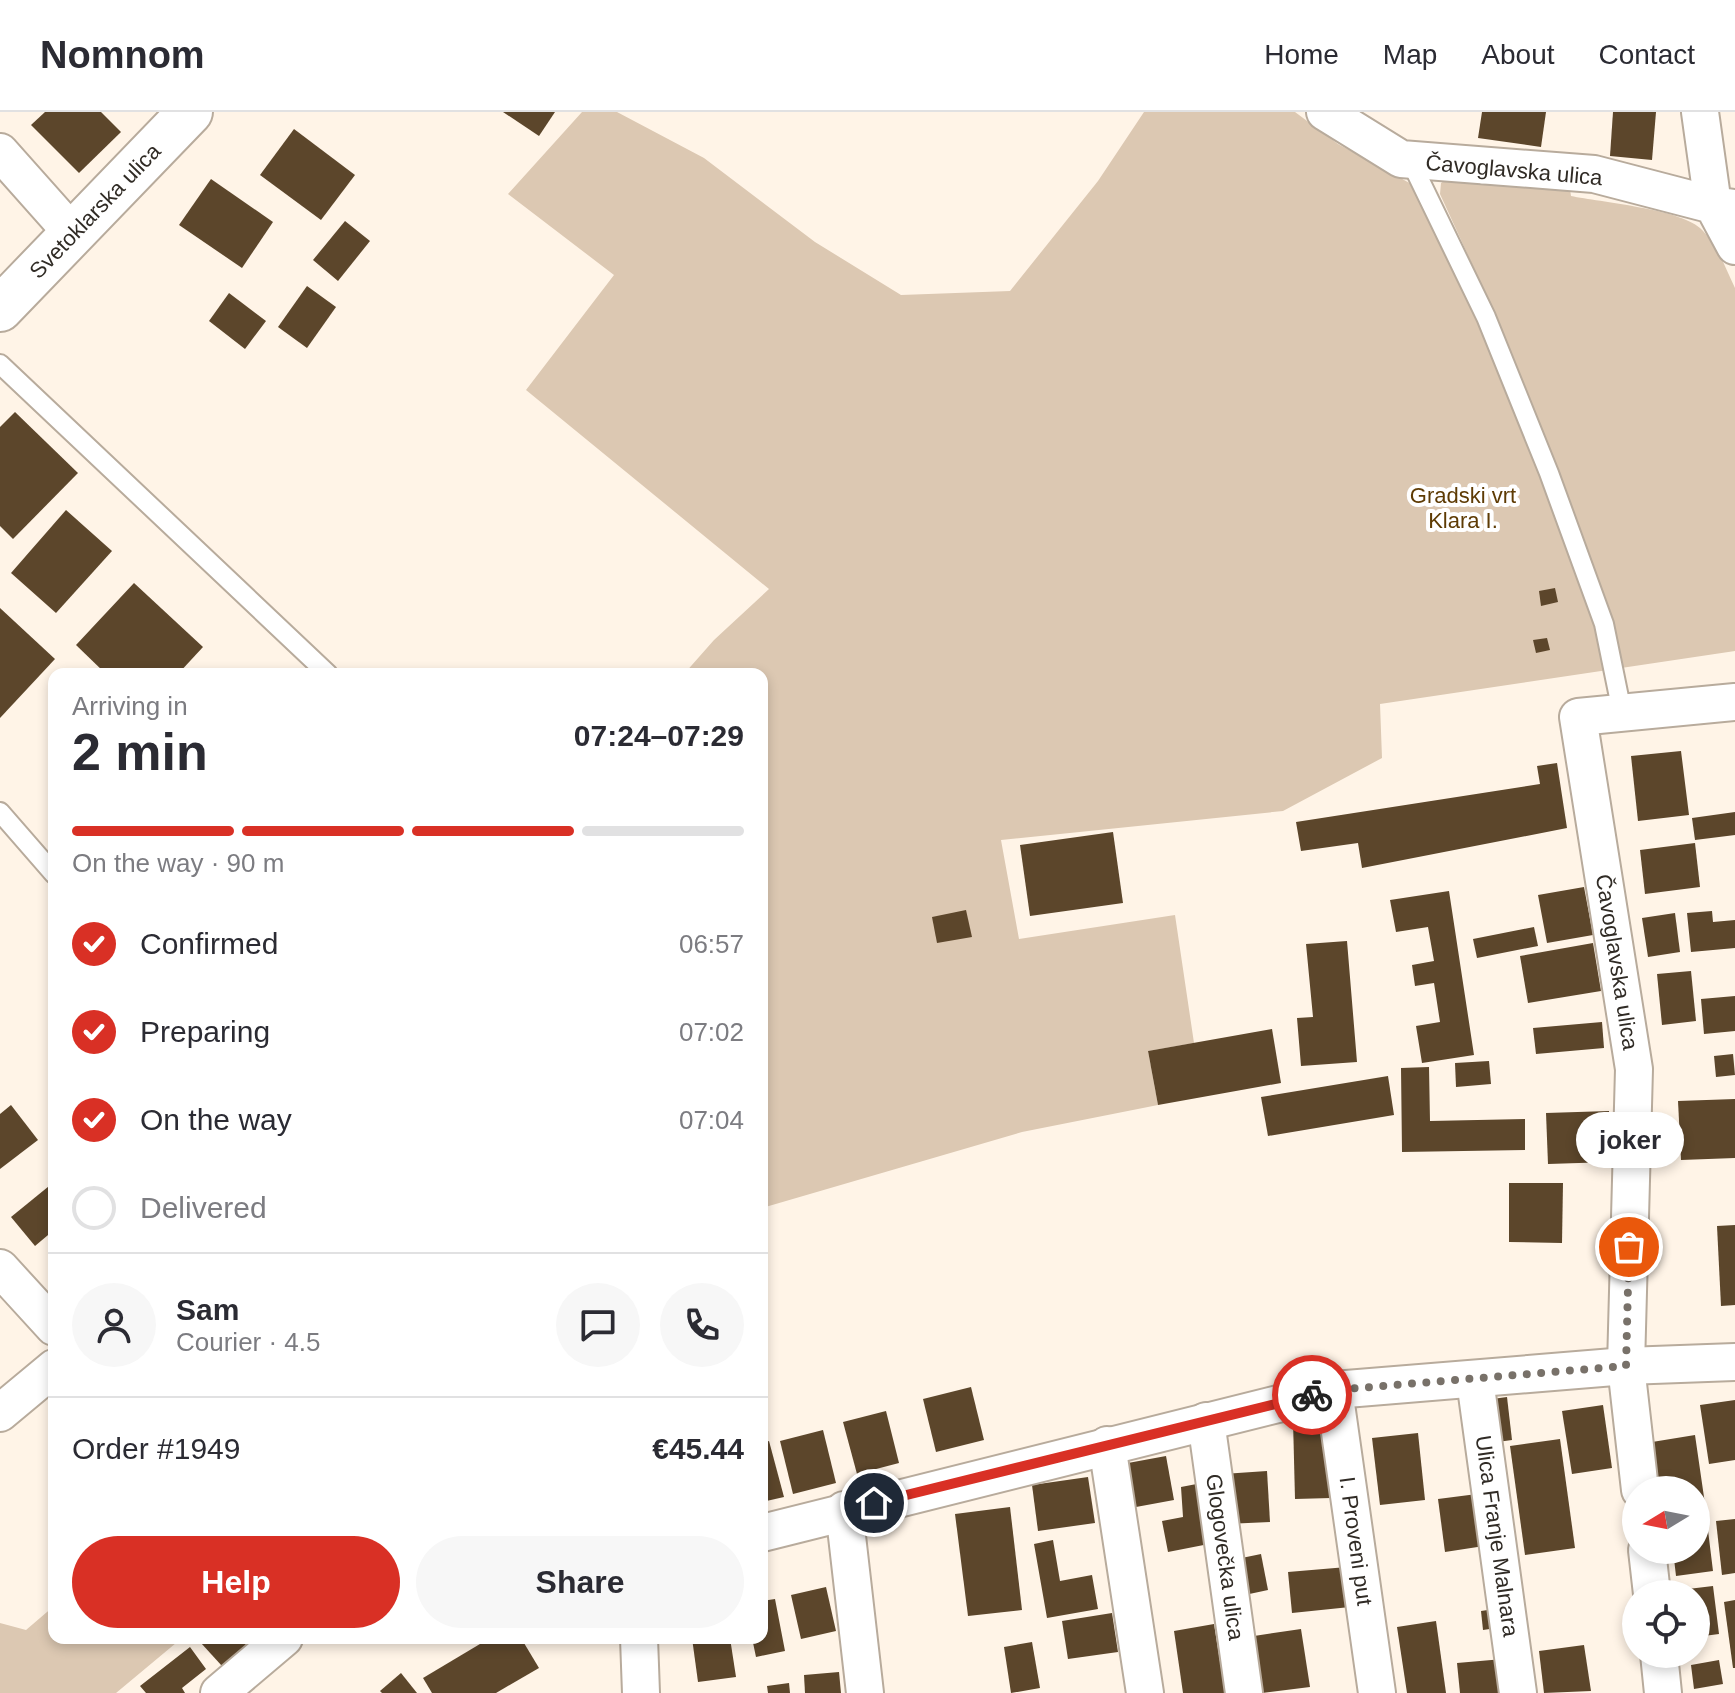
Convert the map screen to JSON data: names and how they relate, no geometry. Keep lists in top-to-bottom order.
{
  "streets": {
    "street": [
      "Čavoglavska ulica",
      "Svetoklarska ulica",
      "Ulica Franje Malnara",
      "I. Proveni put",
      "Glogovečka ulica"
    ]
  },
  "parks": ["Gradski vrt Klara I."],
  "places": ["joker"],
  "north": "left",
  "page": {
    "header": "Nomnom",
    "nav": [
      "Home",
      "Map",
      "About",
      "Contact"
    ],
    "heading": ["2 min", "Arriving in", "07:24–07:29"],
    "panel": [
      "Sam",
      "Courier · 4.5",
      "Order #1949",
      "€45.44"
    ],
    "bar": "On the way · 90 m",
    "list": [
      ["Confirmed", "06:57"],
      ["Preparing", "07:02"],
      ["On the way", "07:04"],
      "Delivered"
    ],
    "bubble": "joker",
    "buttons": ["Help", "Share"]
  }
}
